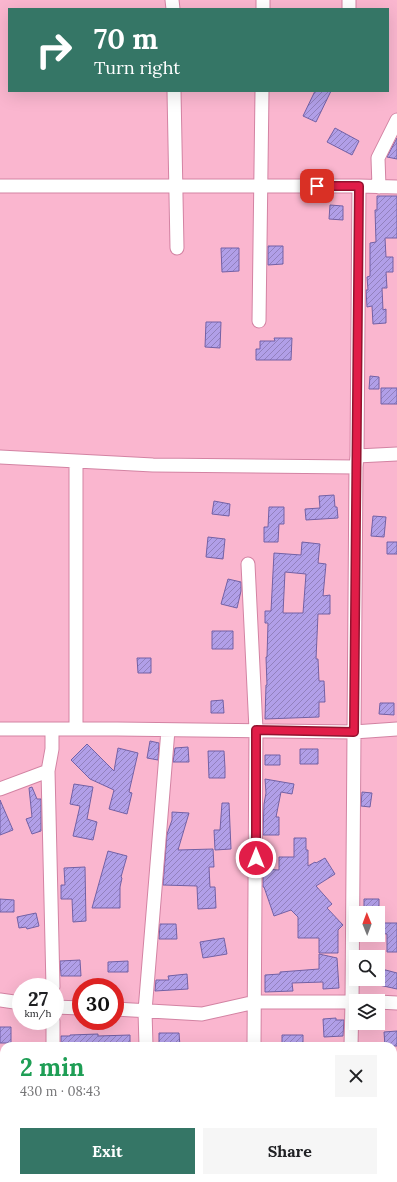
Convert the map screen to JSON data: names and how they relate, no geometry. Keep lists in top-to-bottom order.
{
  "north": "top",
  "page": {
    "turn": ["70 m", "Turn right"],
    "speed": "27 km/h",
    "limit": "30",
    "heading": ["2 min", "430 m · 08:43"],
    "buttons": ["Exit", "Share"]
  }
}
